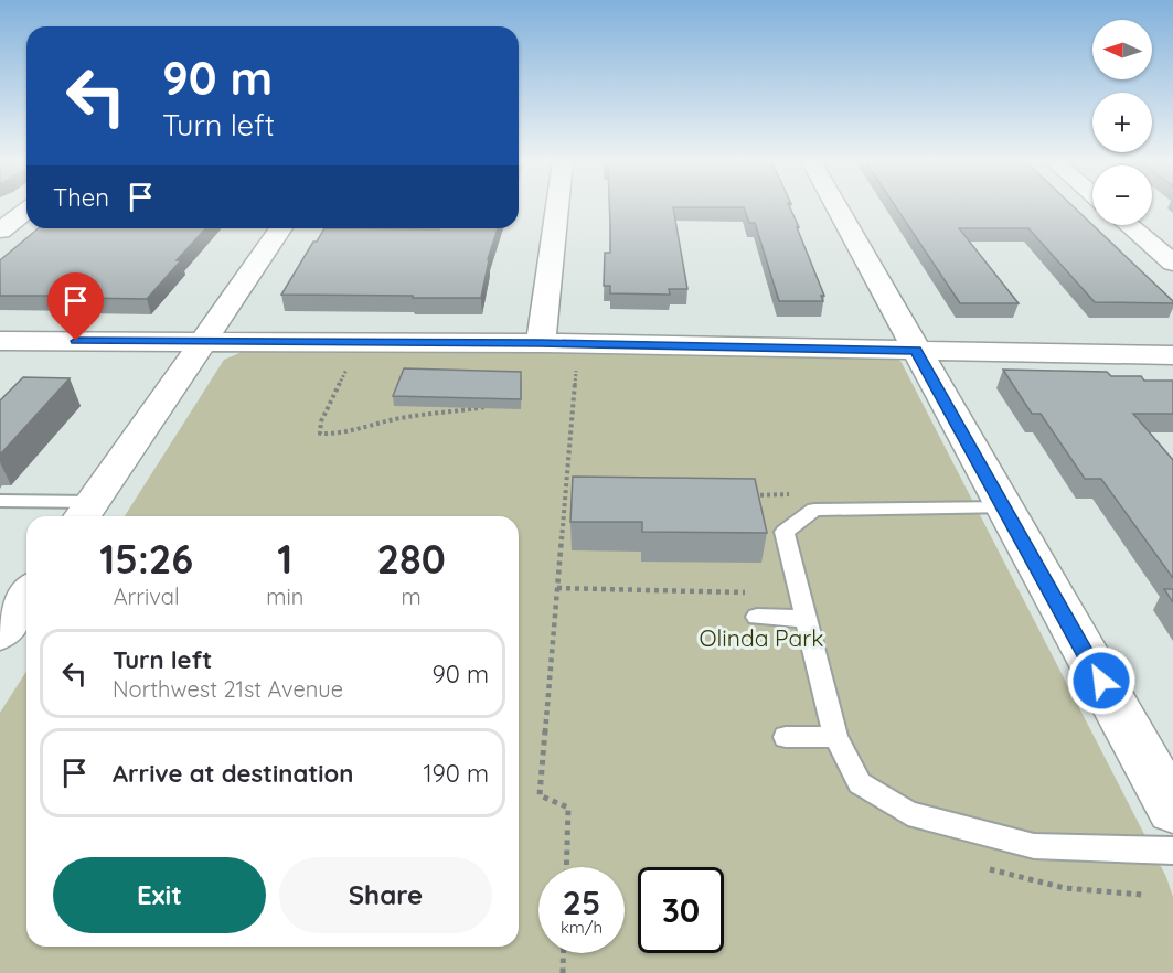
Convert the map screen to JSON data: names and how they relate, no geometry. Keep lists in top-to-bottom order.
{
  "parks": ["Olinda Park"],
  "north": "left",
  "page": {
    "map_buttons": ["+", "−"],
    "turn": ["90 m", "Turn left"],
    "then": "Then",
    "eta": [
      "15:26",
      "Arrival",
      "1",
      "min",
      "280",
      "m"
    ],
    "list": [
      {
        "name": "Turn left",
        "note": "Northwest 21st Avenue",
        "value": "90 m"
      },
      {
        "name": "Arrive at destination",
        "value": "190 m"
      }
    ],
    "buttons": ["Exit", "Share"],
    "speed": "25 km/h",
    "limit": "30"
  }
}
